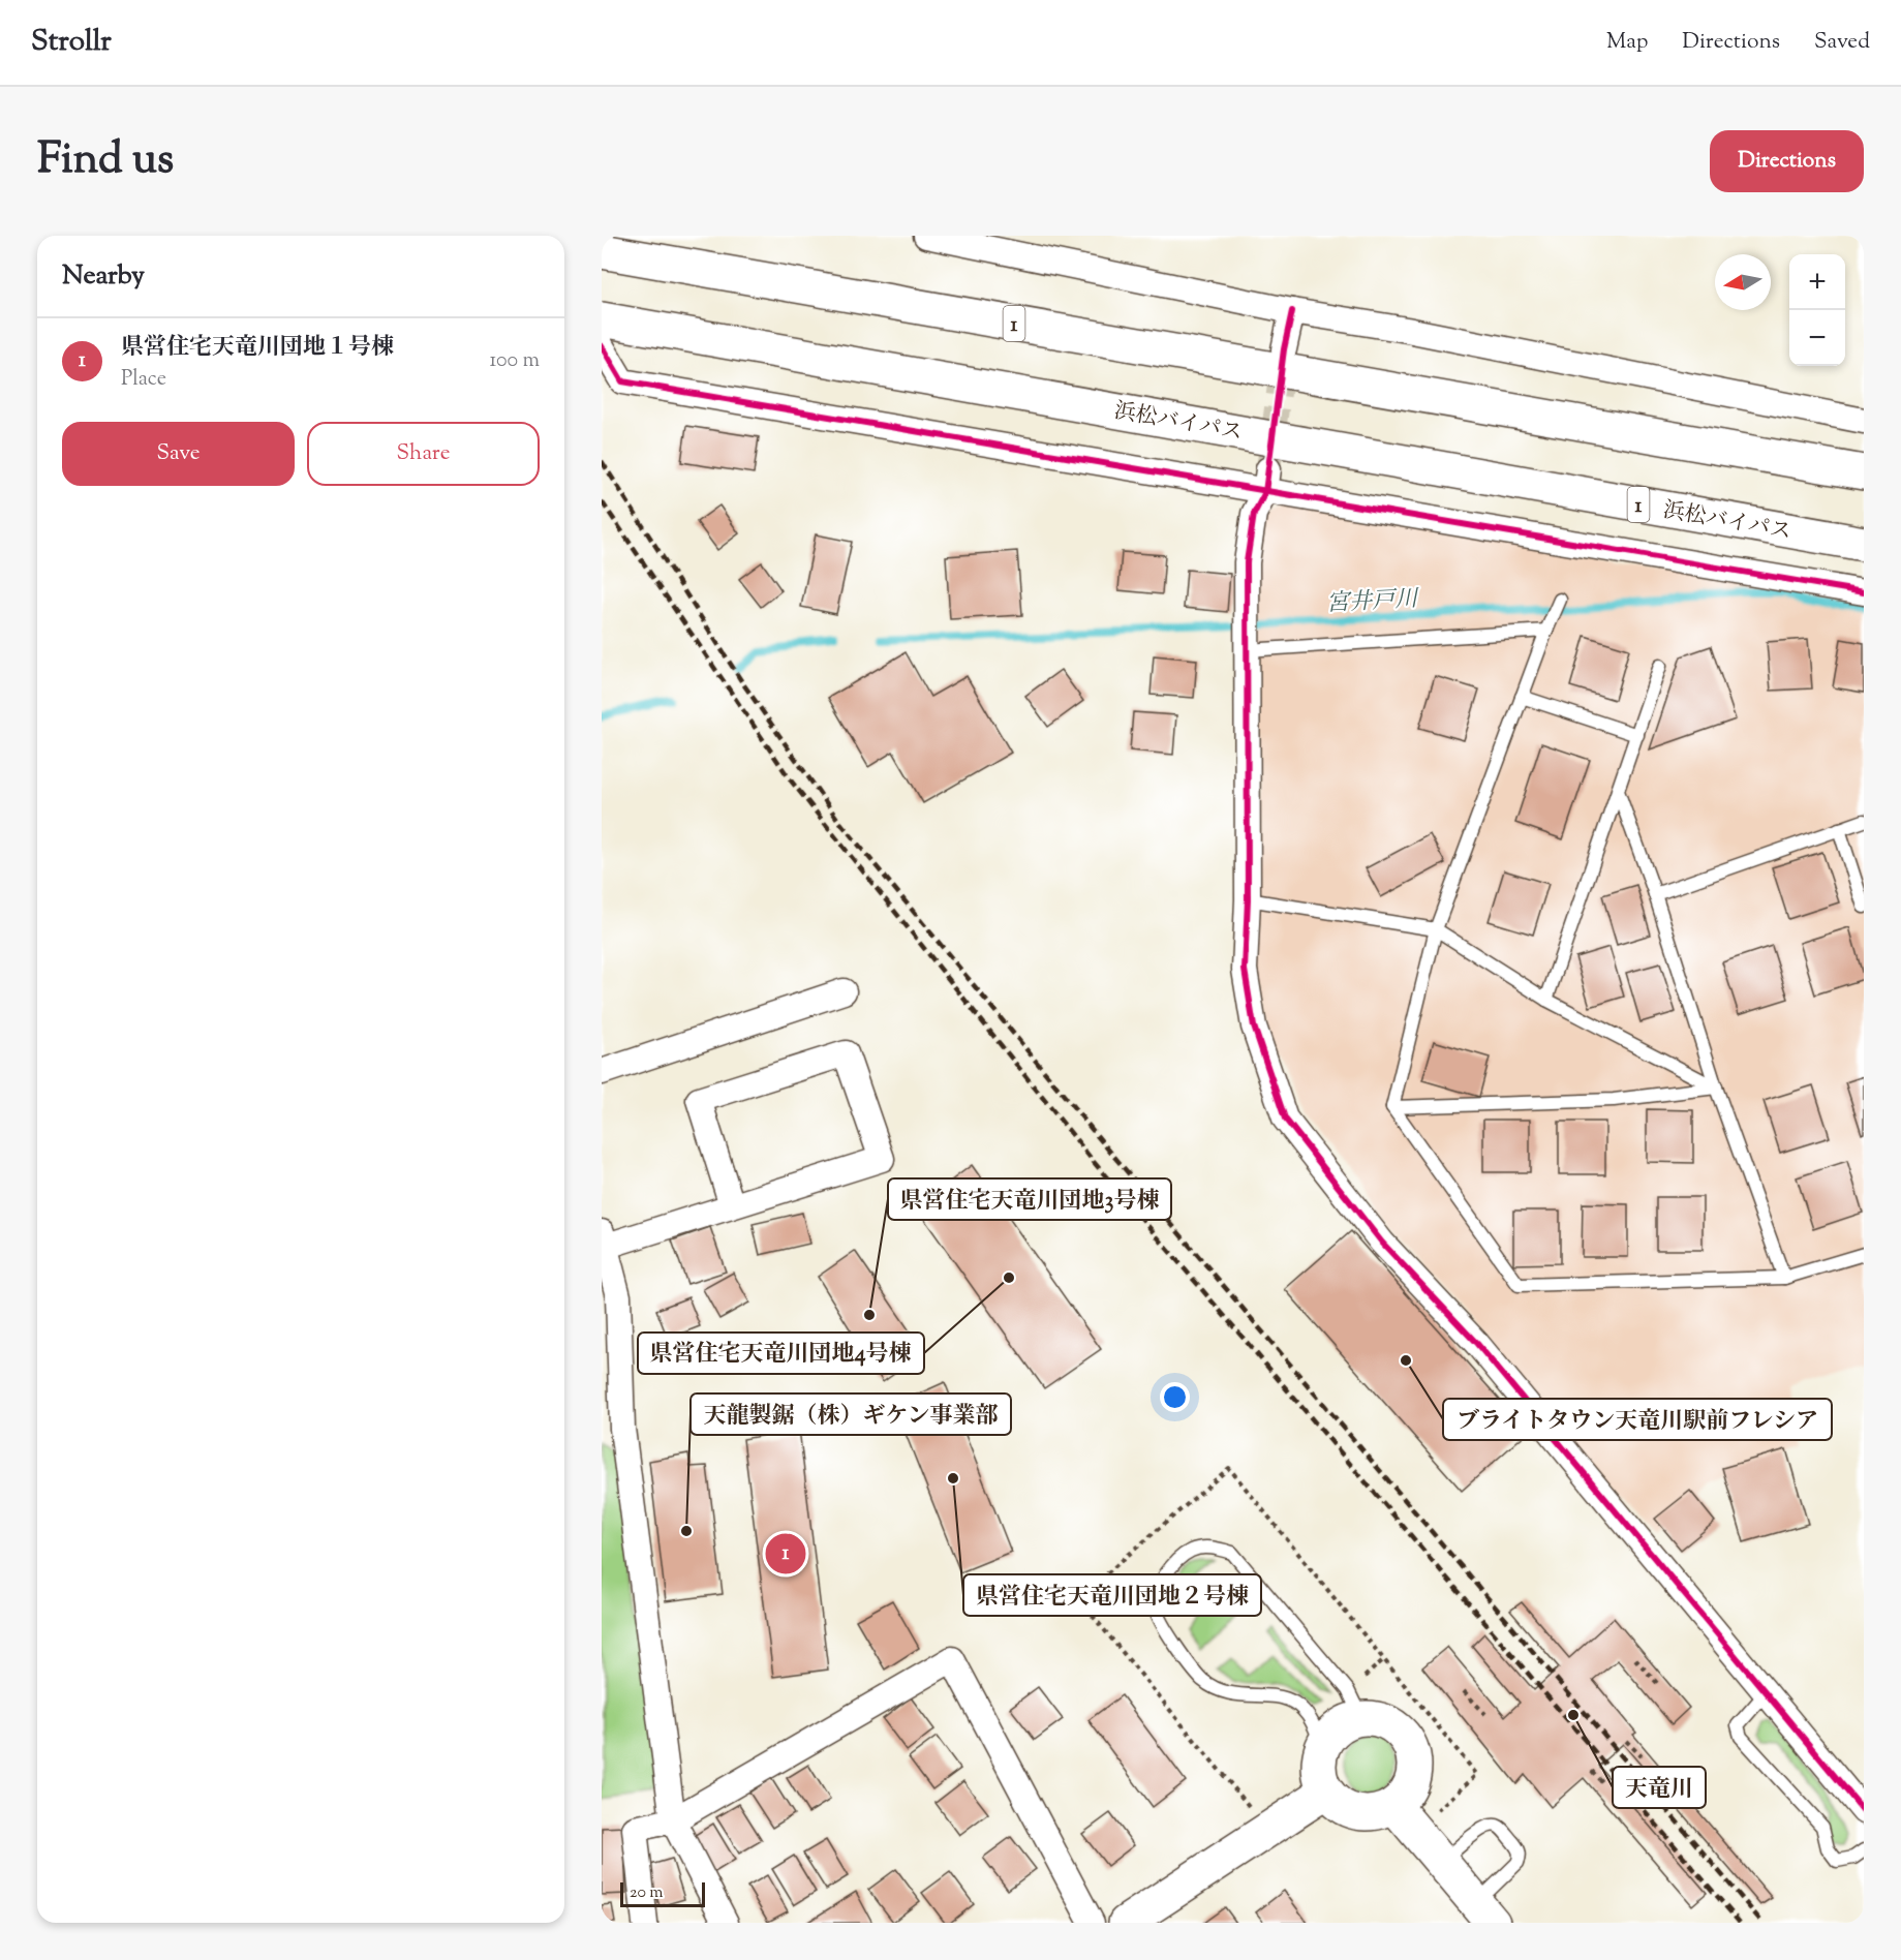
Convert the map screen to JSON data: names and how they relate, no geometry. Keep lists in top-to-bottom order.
{
  "streets": {
    "main road": ["1", "浜松バイパス"]
  },
  "water": ["宮井戸川"],
  "places": [
    "県営住宅天竜川団地4号棟",
    "県営住宅天竜川団地3号棟",
    "ブライトタウン天竜川駅前フレシア",
    "県営住宅天竜川団地２号棟",
    "天龍製鋸（株）ギケン事業部",
    "天竜川"
  ],
  "scale_bar": "20 m",
  "north": "left",
  "page": {
    "header": "Strollr",
    "nav": ["Map", "Directions", "Saved"],
    "title": "Find us",
    "buttons": [
      "Directions",
      ["Save", "Share"]
    ],
    "heading": "Nearby",
    "map_buttons": ["+", "−"],
    "list": [
      {
        "mark": "1",
        "name": "県営住宅天竜川団地１号棟",
        "note": "Place",
        "value": "100 m"
      }
    ],
    "pins": "1",
    "scale": "20 m"
  }
}
